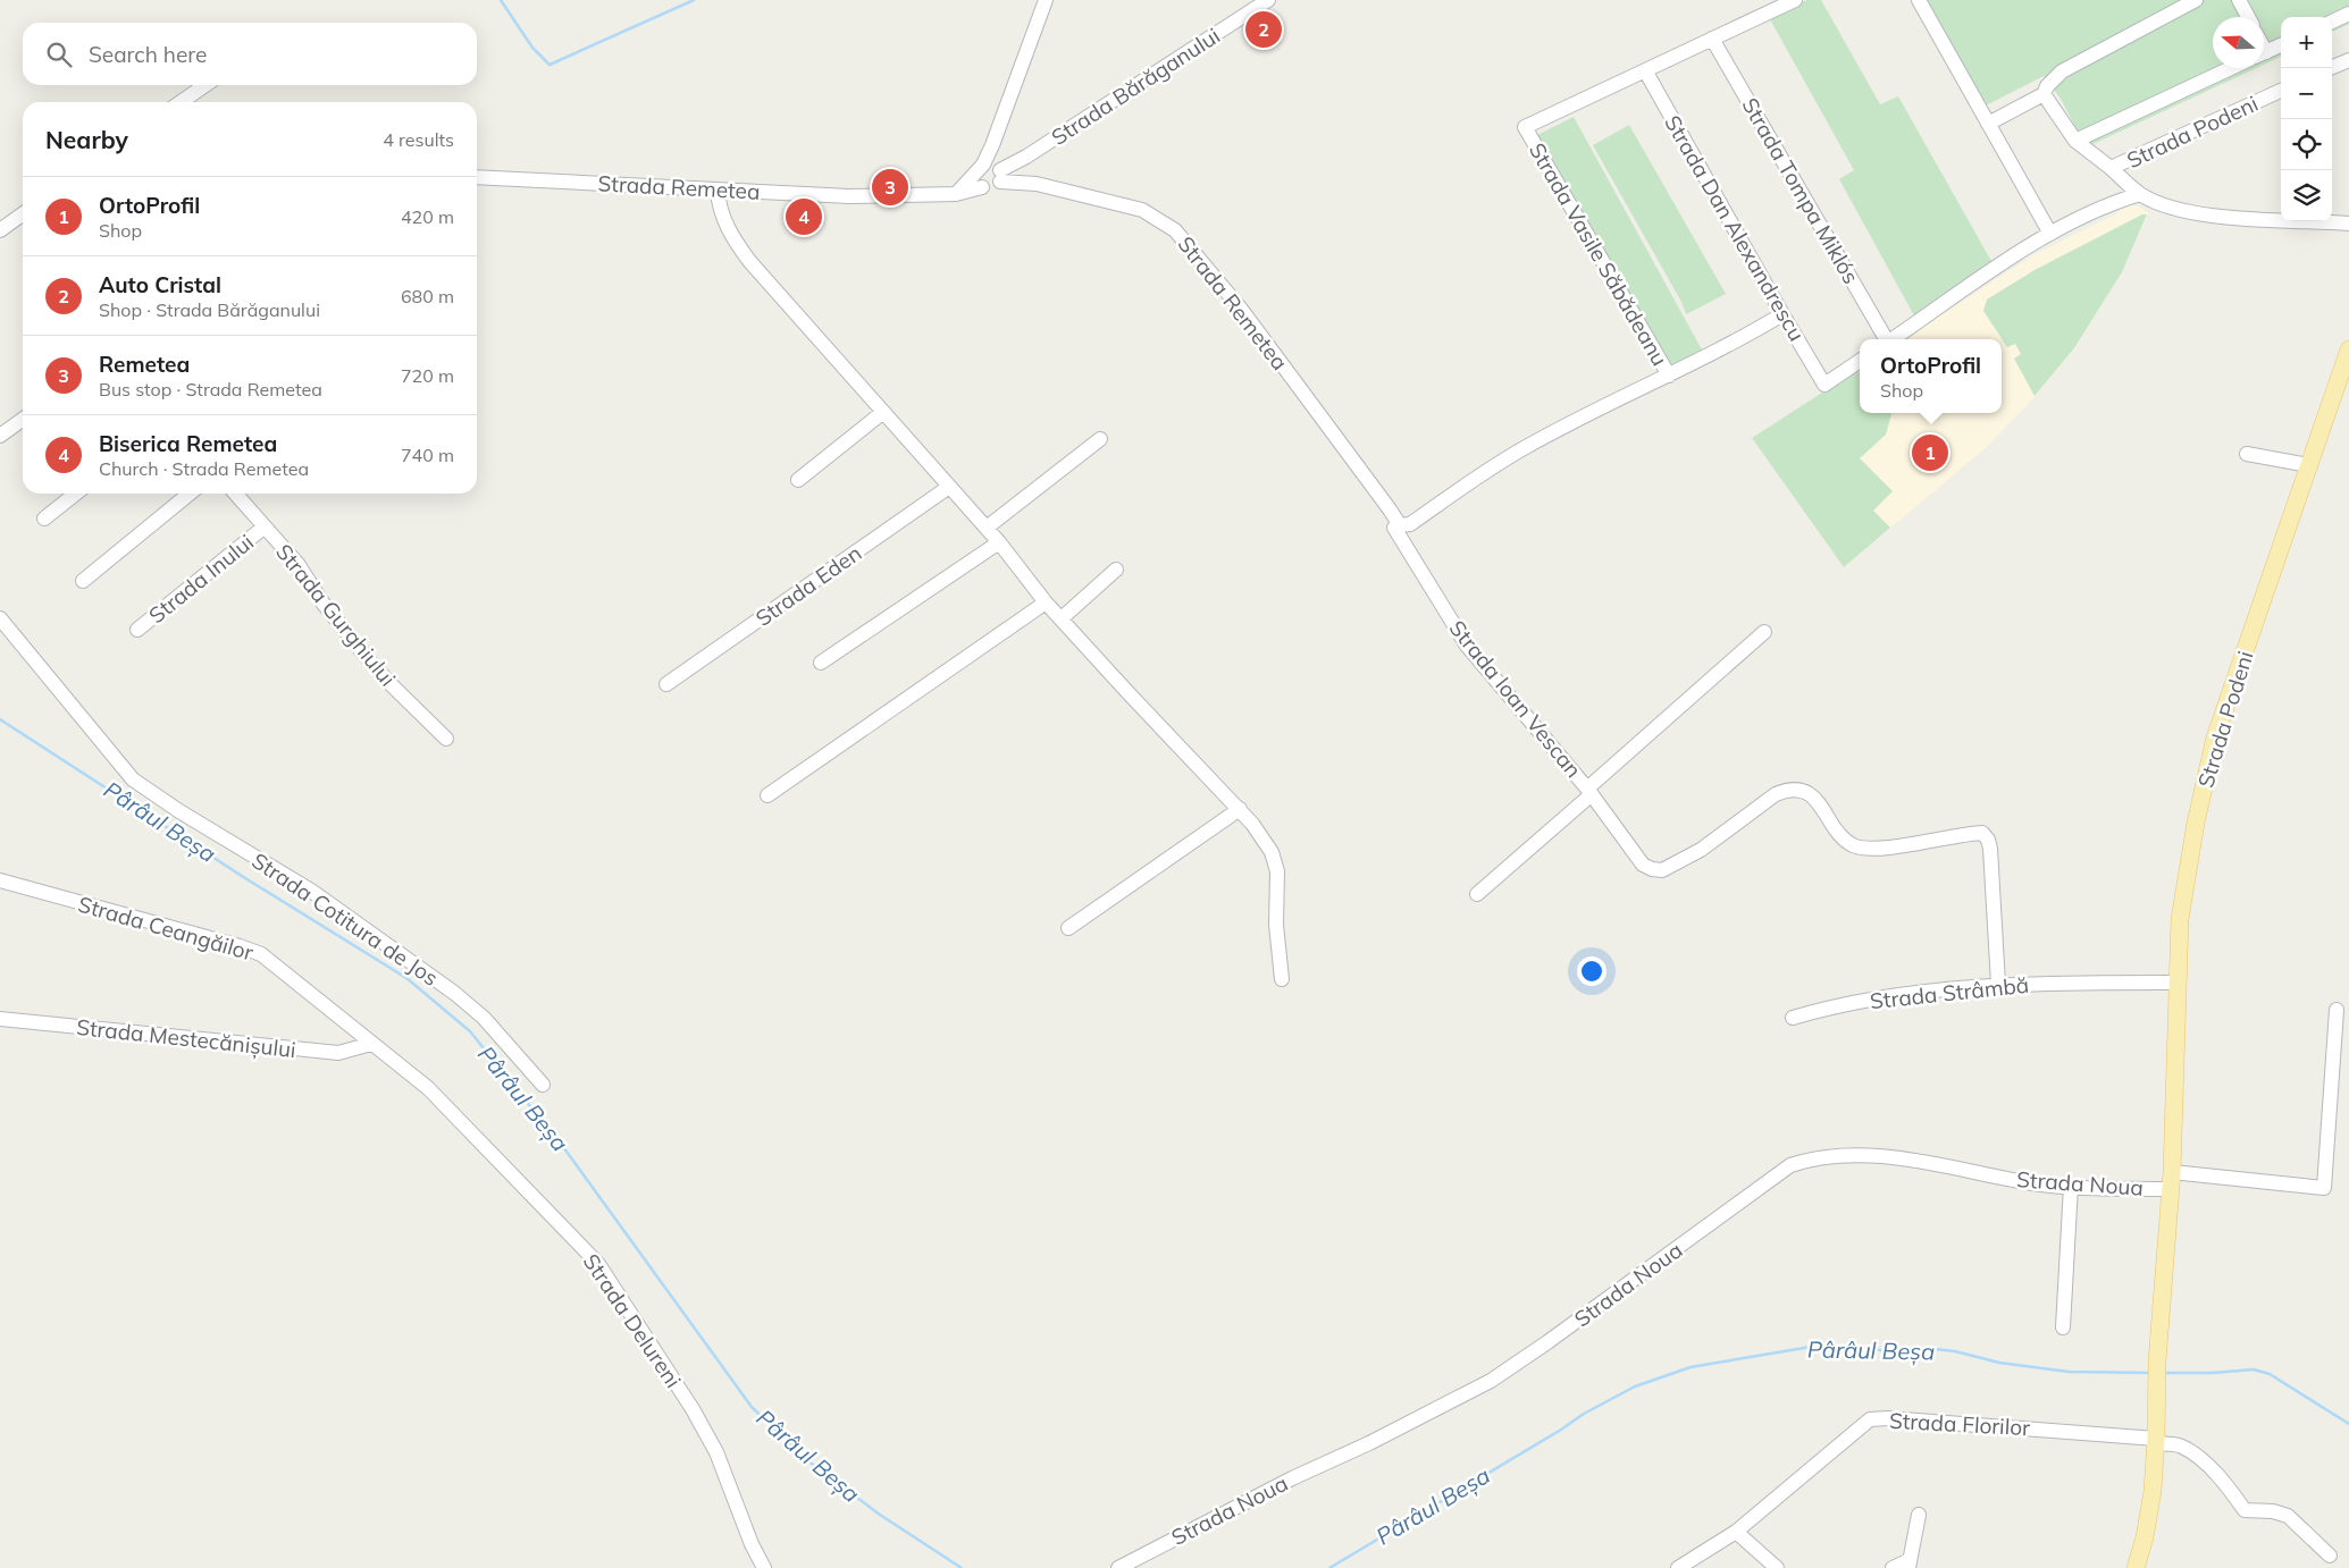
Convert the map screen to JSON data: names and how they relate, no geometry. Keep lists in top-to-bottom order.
{
  "streets": {
    "main road": ["Strada Podeni"],
    "street": [
      "Strada Bărăganului",
      "Strada Remetea",
      "Strada Tompa Miklós",
      "Strada Dan Alexandrescu",
      "Strada Vasile Săbădeanu",
      "Strada Inului",
      "Strada Eden",
      "Strada Gurghiului",
      "Strada Ioan Vescan",
      "Strada Cotitura de Jos",
      "Strada Ceangăilor",
      "Strada Strâmbă",
      "Strada Mestecănișului",
      "Strada Noua",
      "Strada Delureni",
      "Strada Florilor"
    ]
  },
  "crossings": [
    ["Strada Bărăganului", "Strada Remetea"],
    ["Strada Podeni", "Strada Strâmbă"],
    ["Strada Podeni", "Strada Noua"],
    ["Strada Podeni", "Strada Florilor"],
    ["Strada Remetea", "Strada Vasile Săbădeanu"],
    ["Strada Remetea", "Strada Ioan Vescan"],
    ["Strada Tompa Miklós", "Strada Vasile Săbădeanu"],
    ["Strada Dan Alexandrescu", "Strada Vasile Săbădeanu"],
    ["Strada Vasile Săbădeanu", "Strada Ioan Vescan"],
    ["Strada Inului", "Strada Gurghiului"],
    ["Strada Ioan Vescan", "Strada Strâmbă"],
    ["Strada Ceangăilor", "Strada Mestecănișului"],
    ["Strada Ceangăilor", "Strada Delureni"],
    ["Strada Mestecănișului", "Strada Delureni"]
  ],
  "water": ["Pârâul Beșa"],
  "north": "left",
  "page": {
    "pins": [
      "2",
      "3",
      "4",
      "1"
    ],
    "map_buttons": ["+", "−"],
    "search": "Search here",
    "heading": ["Nearby", "4 results"],
    "list": [
      {
        "mark": "1",
        "name": "OrtoProfil",
        "note": "Shop",
        "value": "420 m"
      },
      {
        "mark": "2",
        "name": "Auto Cristal",
        "note": "Shop · Strada Bărăganului",
        "value": "680 m"
      },
      {
        "mark": "3",
        "name": "Remetea",
        "note": "Bus stop · Strada Remetea",
        "value": "720 m"
      },
      {
        "mark": "4",
        "name": "Biserica Remetea",
        "note": "Church · Strada Remetea",
        "value": "740 m"
      }
    ],
    "popup": ["OrtoProfil", "Shop"]
  }
}
